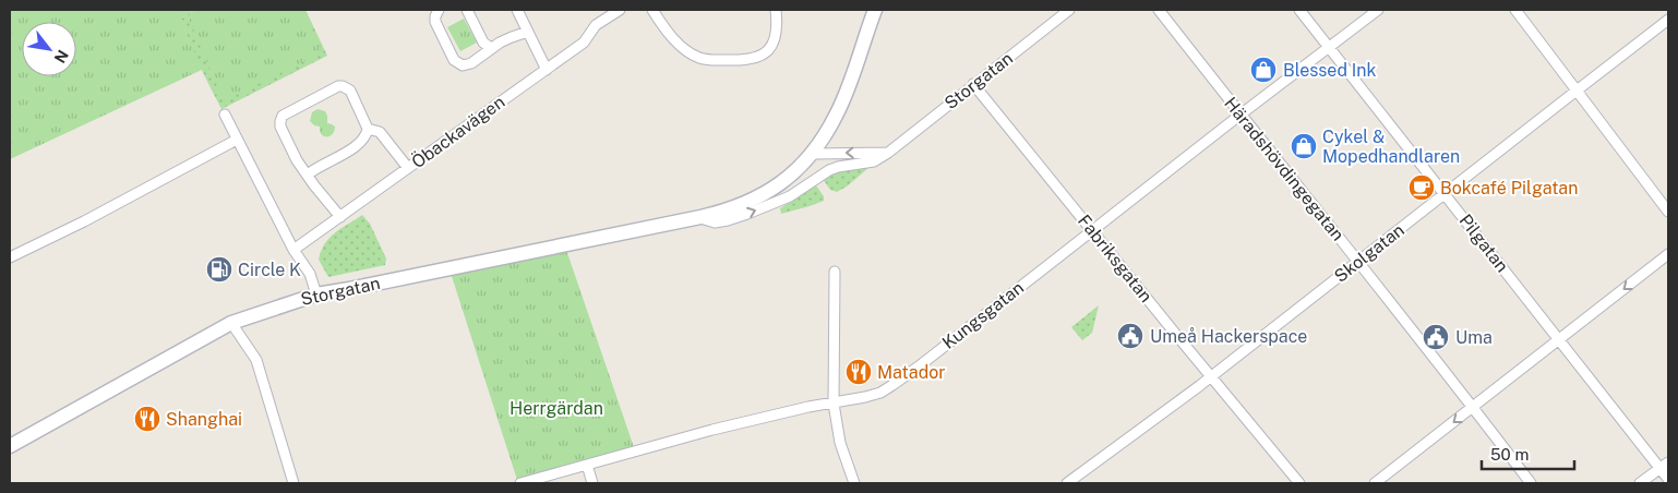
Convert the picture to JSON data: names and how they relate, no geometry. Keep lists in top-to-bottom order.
{
  "streets": {
    "street": [
      "Storgatan",
      "Öbackavägen",
      "Häradshövdingegatan",
      "Pilgatan",
      "Skolgatan",
      "Fabriksgatan",
      "Kungsgatan"
    ]
  },
  "crossings": [
    ["Storgatan", "Fabriksgatan"],
    ["Häradshövdingegatan", "Skolgatan"],
    ["Häradshövdingegatan", "Kungsgatan"],
    ["Pilgatan", "Skolgatan"],
    ["Pilgatan", "Kungsgatan"],
    ["Skolgatan", "Fabriksgatan"],
    ["Fabriksgatan", "Kungsgatan"]
  ],
  "parks": ["Herrgärdan"],
  "places": {
    "shop": ["Blessed Ink", "Cykel & Mopedhandlaren"],
    "cafe": ["Bokcafé Pilgatan"],
    "fuel station": ["Circle K"],
    "public building": ["Umeå Hackerspace", "Uma"],
    "restaurant": ["Matador", "Shanghai"]
  },
  "scale_bar": "50 m",
  "north": "bottom right"
}
